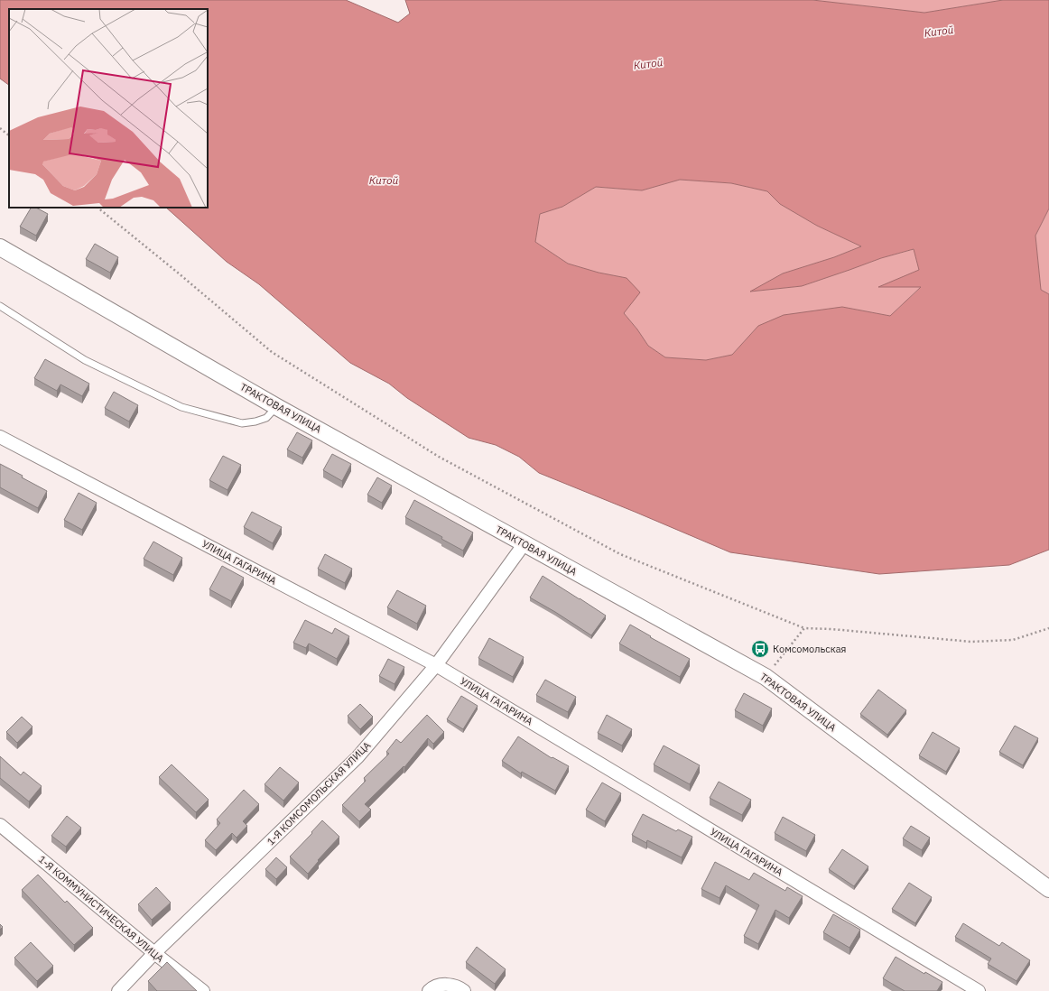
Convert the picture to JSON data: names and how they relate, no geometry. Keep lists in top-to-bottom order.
{
  "streets": {
    "street": [
      "ТРАКТОВАЯ УЛИЦА",
      "УЛИЦА ГАГАРИНА",
      "1-Я КОМСОМОЛЬСКАЯ УЛИЦА",
      "1-Я КОММУНИСТИЧЕСКАЯ УЛИЦА"
    ]
  },
  "crossings": [
    ["ТРАКТОВАЯ УЛИЦА", "1-Я КОМСОМОЛЬСКАЯ УЛИЦА"],
    ["УЛИЦА ГАГАРИНА", "1-Я КОМСОМОЛЬСКАЯ УЛИЦА"],
    ["1-Я КОМСОМОЛЬСКАЯ УЛИЦА", "1-Я КОММУНИСТИЧЕСКАЯ УЛИЦА"]
  ],
  "water": ["Китой"],
  "places": {
    "bus stop": ["Комсомольская"]
  }
}
